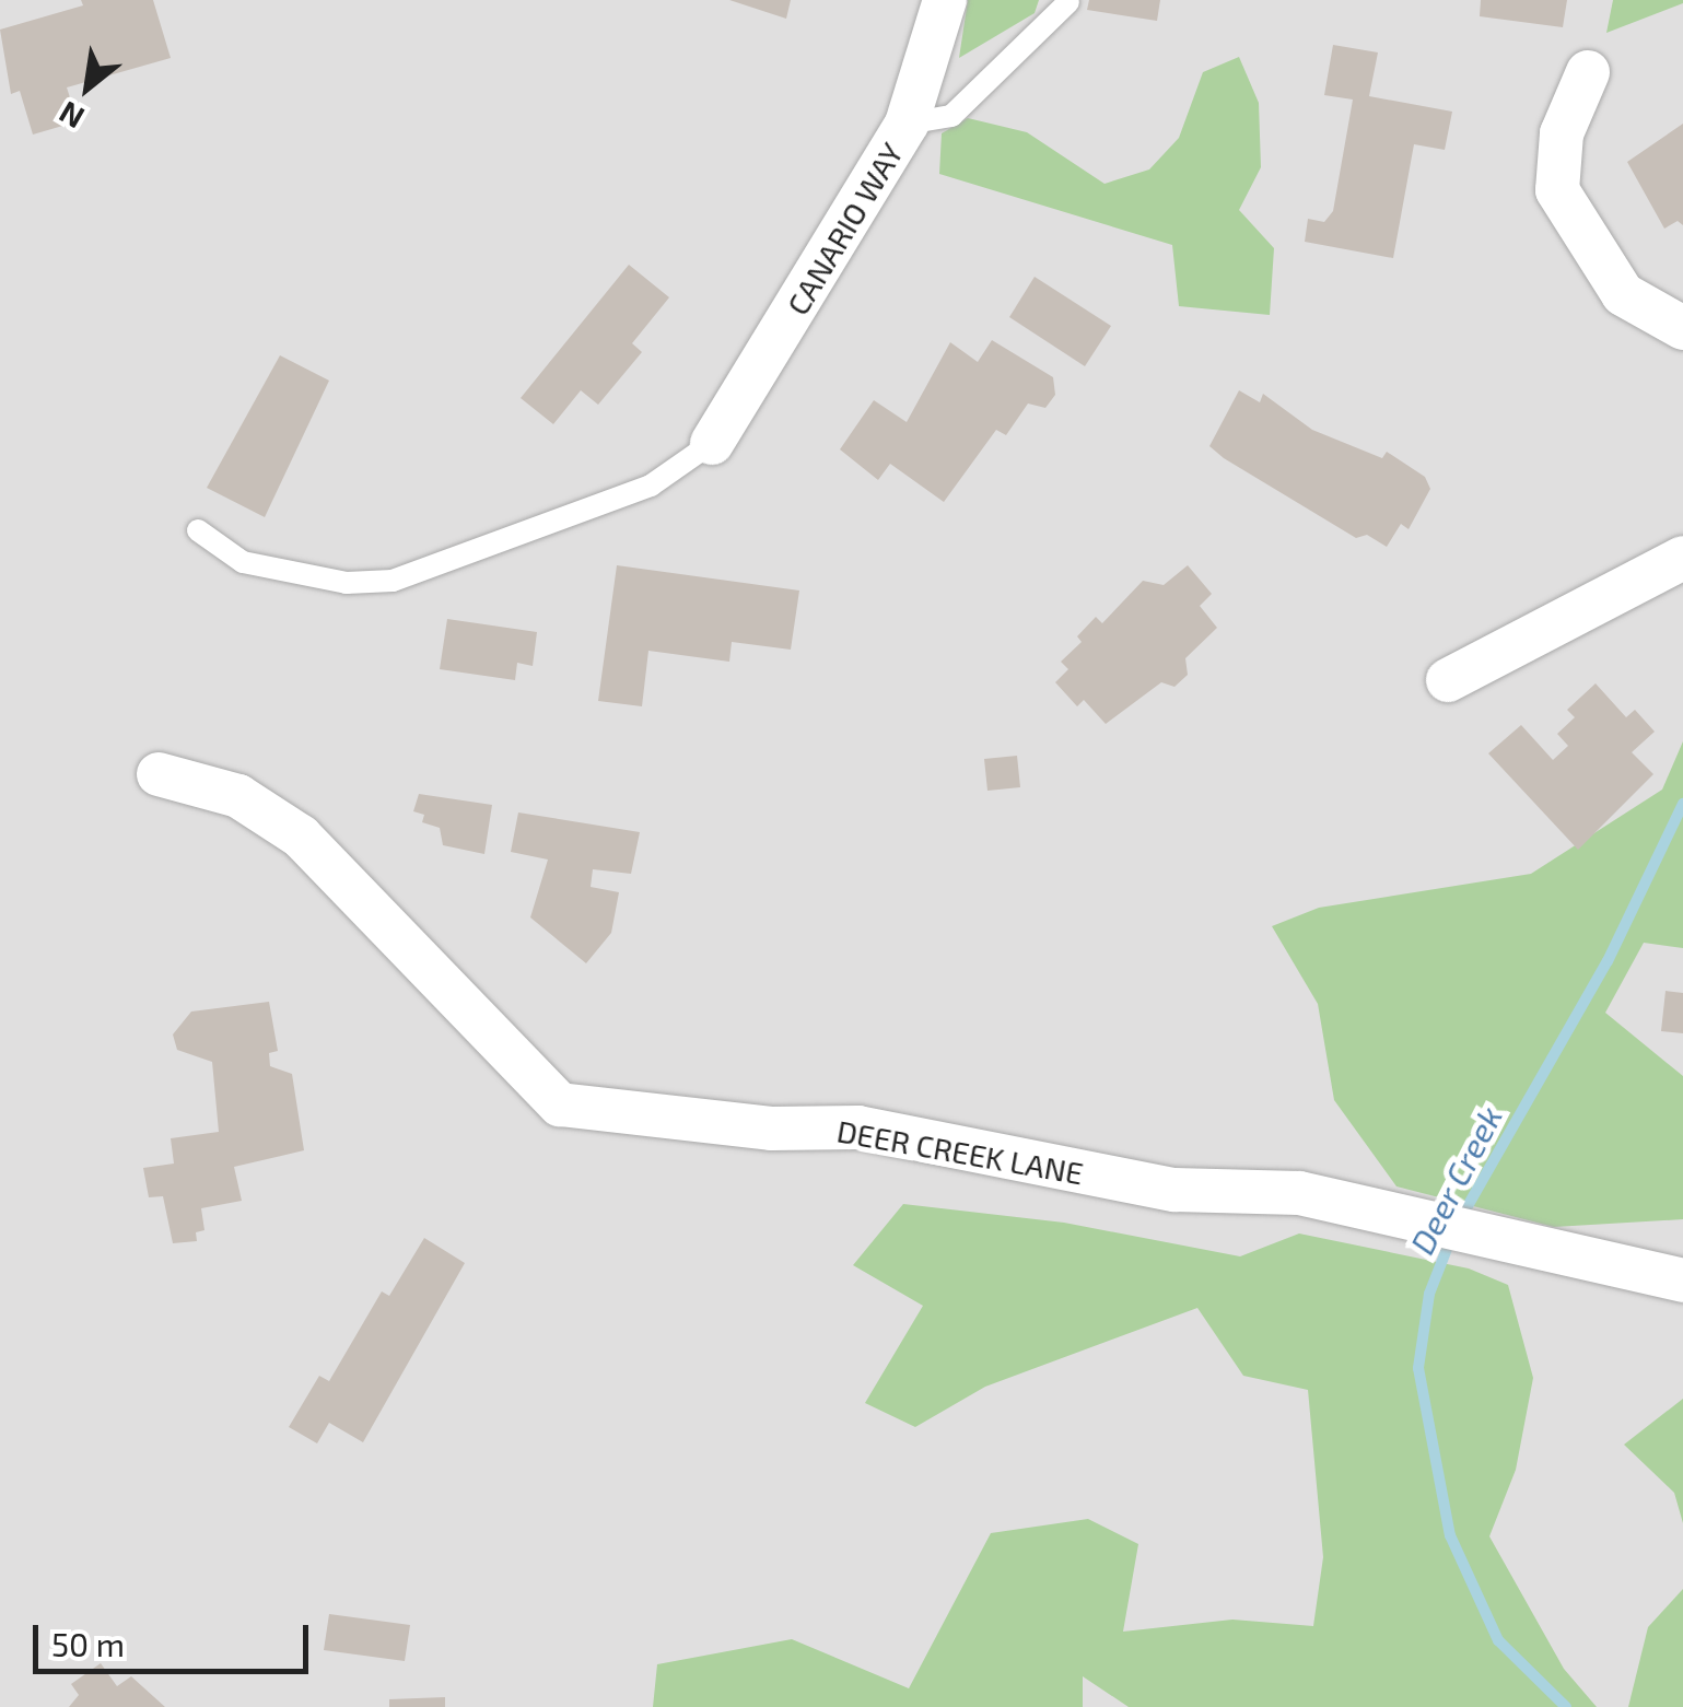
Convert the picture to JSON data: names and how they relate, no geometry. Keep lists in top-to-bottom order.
{
  "streets": {
    "street": ["CANARIO WAY", "DEER CREEK LANE"]
  },
  "water": ["Deer Creek"],
  "scale_bar": "50 m",
  "north": "bottom left"
}
